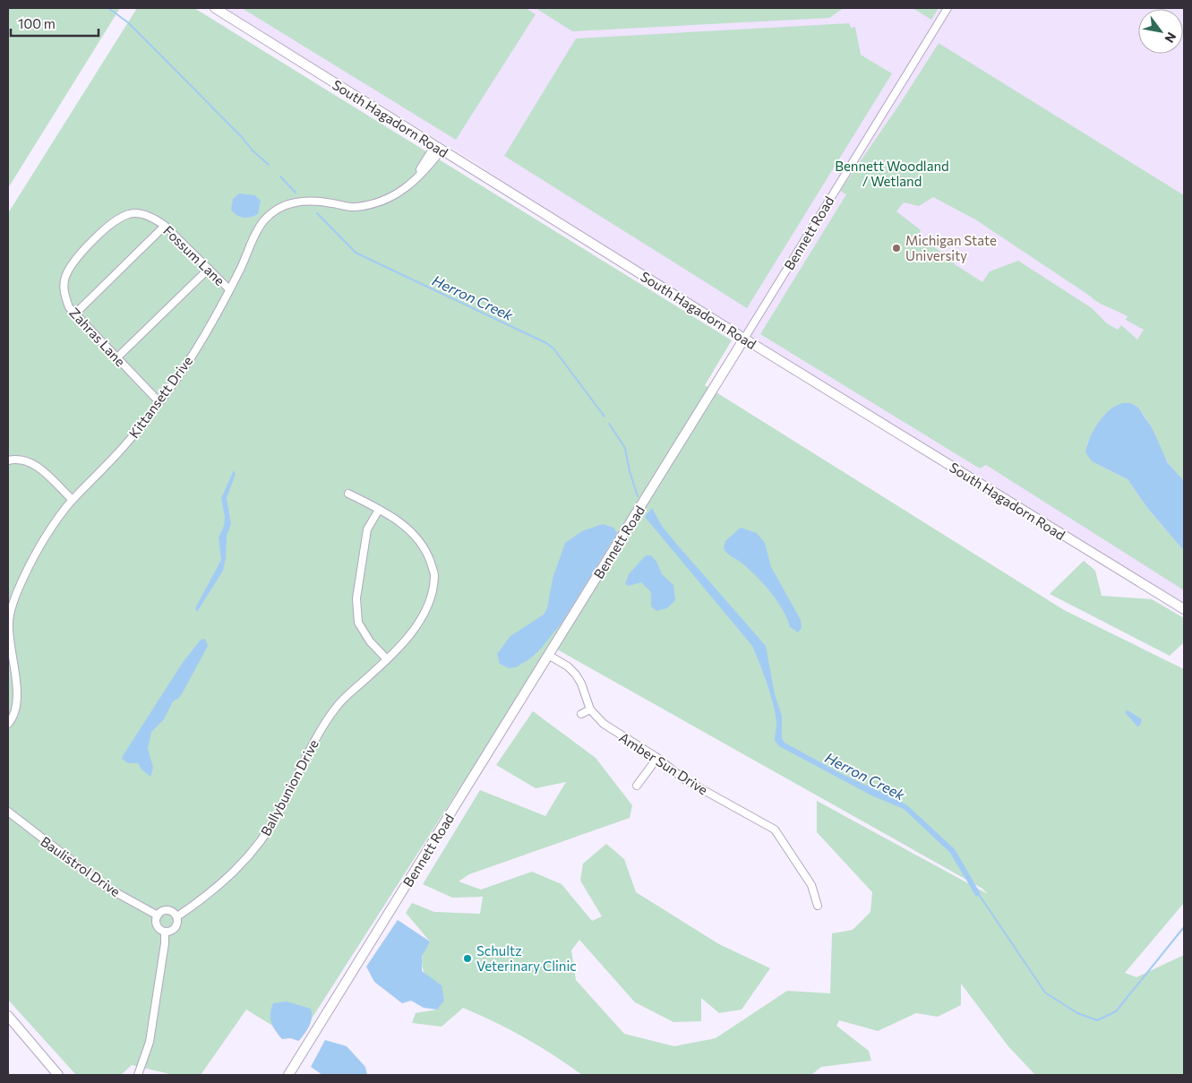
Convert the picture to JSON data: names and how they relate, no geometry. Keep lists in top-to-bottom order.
{
  "streets": {
    "street": [
      "South Hagadorn Road",
      "Bennett Road",
      "Fossum Lane",
      "Zahras Lane",
      "Kittansett Drive",
      "Amber Sun Drive",
      "Ballybunion Drive",
      "Baulistrol Drive"
    ]
  },
  "crossings": [
    ["South Hagadorn Road", "Bennett Road"],
    ["South Hagadorn Road", "Kittansett Drive"],
    ["Bennett Road", "Amber Sun Drive"],
    ["Fossum Lane", "Zahras Lane"],
    ["Fossum Lane", "Kittansett Drive"],
    ["Zahras Lane", "Kittansett Drive"],
    ["Ballybunion Drive", "Baulistrol Drive"]
  ],
  "water": ["Herron Creek"],
  "parks": ["Bennett Woodland / Wetland"],
  "places": ["Michigan State University", "Schultz Veterinary Clinic"],
  "scale_bar": "100 m",
  "north": "bottom right"
}
